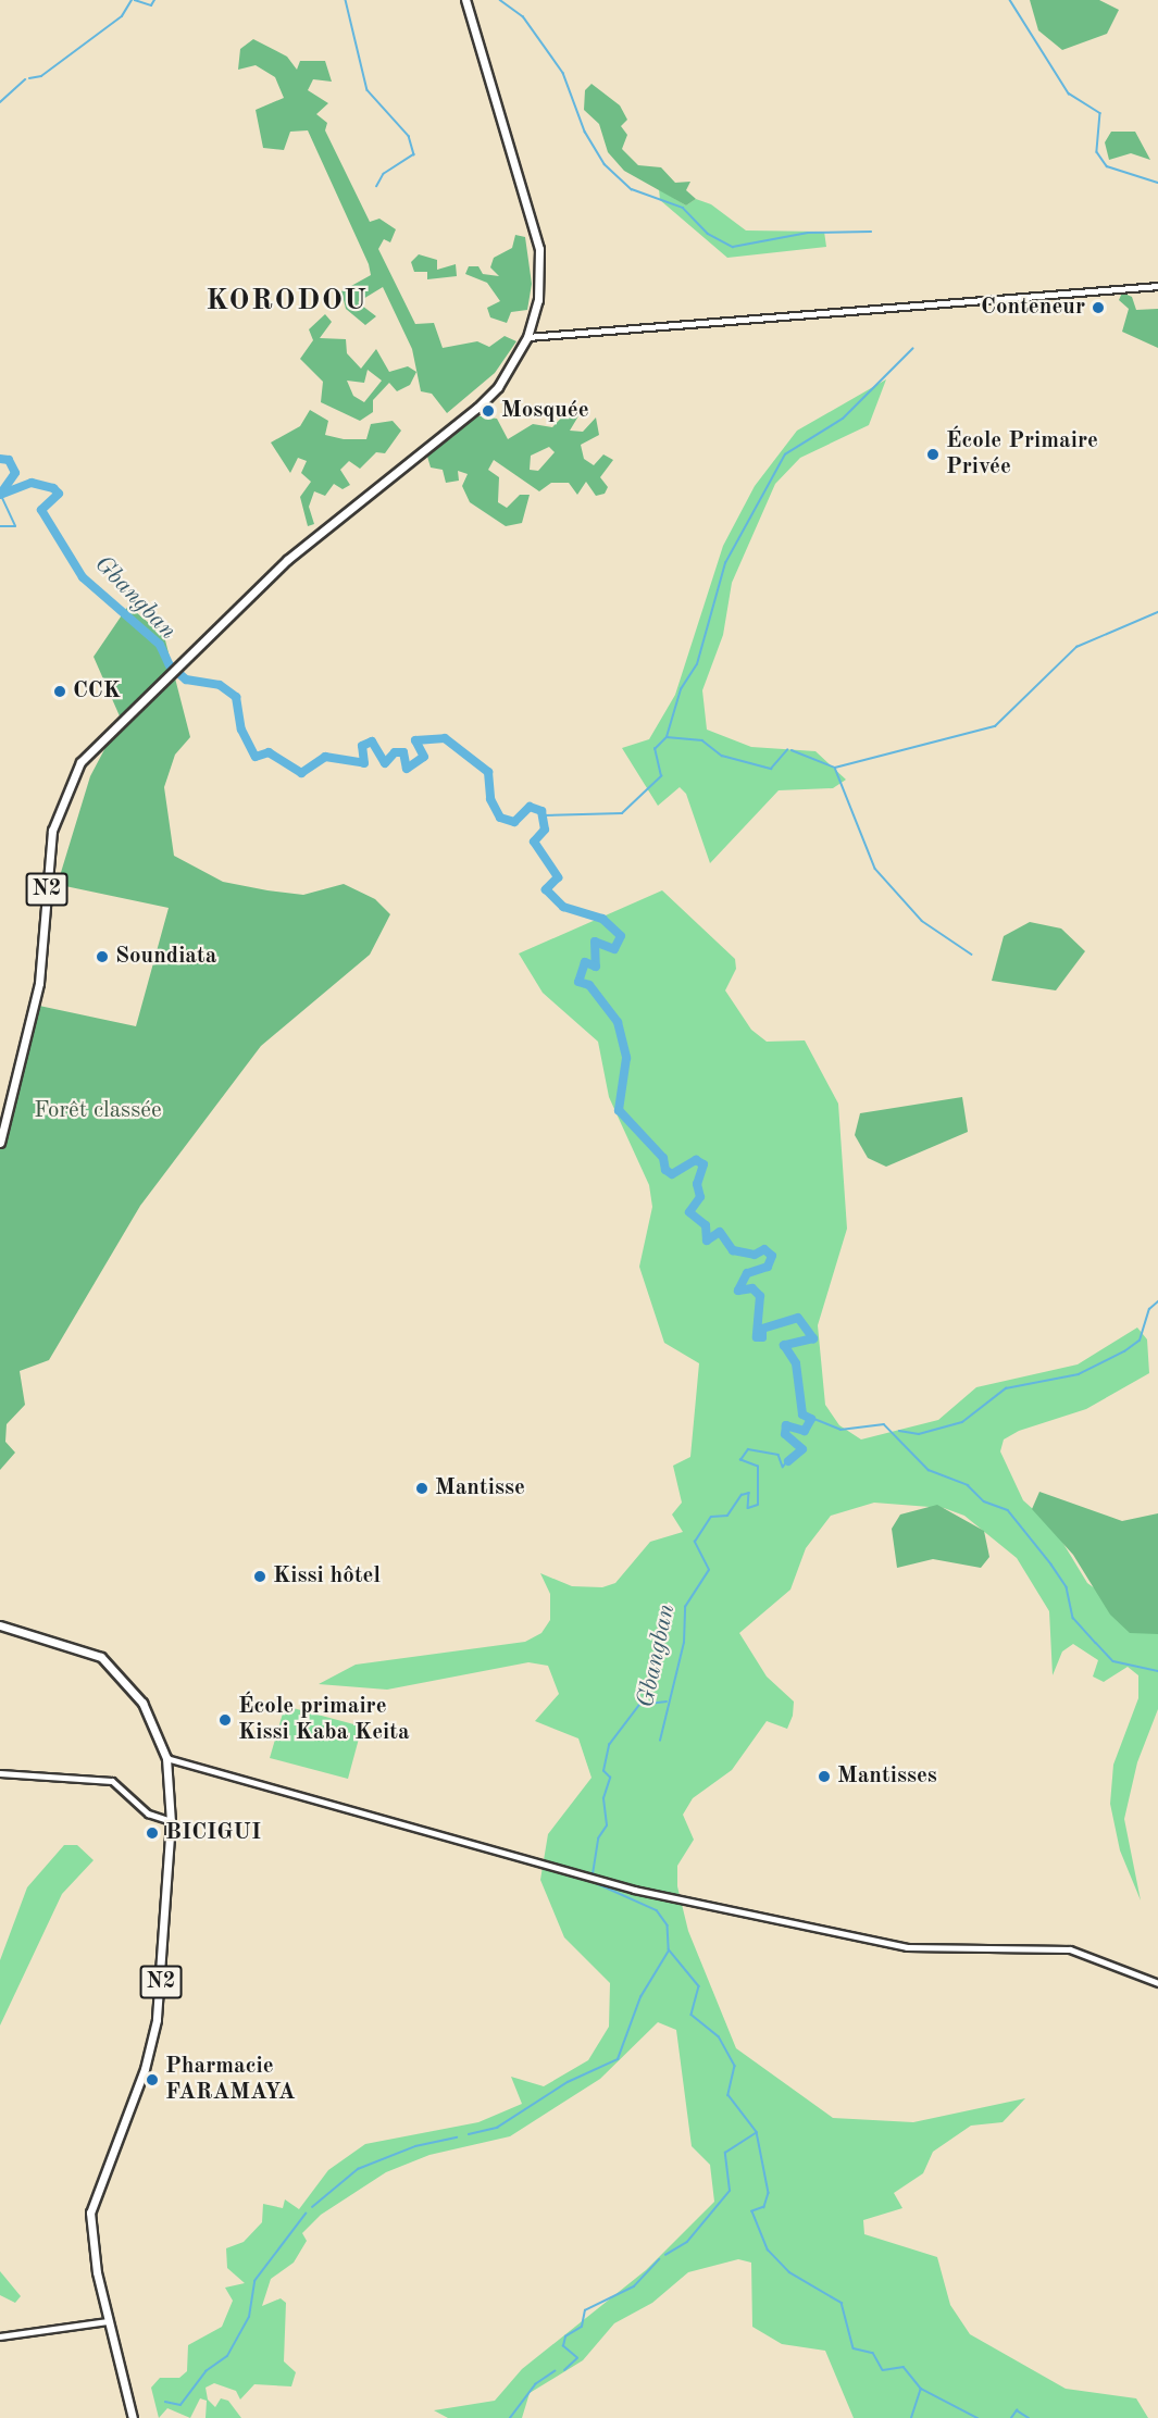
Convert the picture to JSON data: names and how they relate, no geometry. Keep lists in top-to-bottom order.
{
  "streets": {
    "highway": ["N2"]
  },
  "districts": ["KORODOU"],
  "water": ["Gbangban"],
  "parks": ["Forêt classée"],
  "places": [
    "Conteneur",
    "Mosquée",
    "École Primaire Privée",
    "CCK",
    "Soundiata",
    "Mantisse",
    "Kissi hôtel",
    "École primaire Kissi Kaba Keita",
    "Mantisses",
    "BICIGUI",
    "Pharmacie FARAMAYA"
  ]
}
